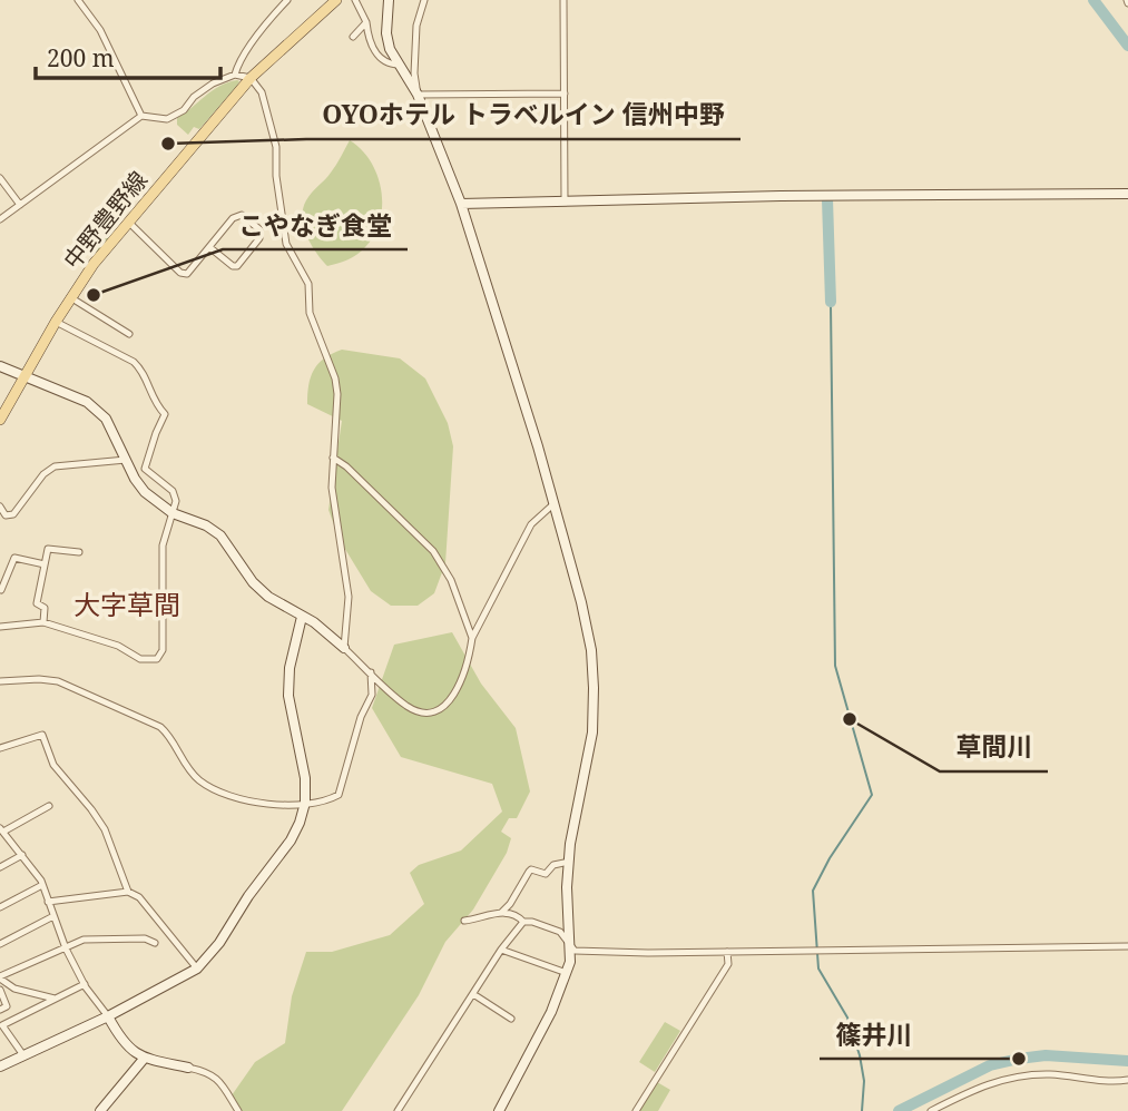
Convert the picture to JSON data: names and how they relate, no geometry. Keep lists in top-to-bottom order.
{
  "streets": {
    "main road": ["中野豊野線"]
  },
  "districts": ["大字草間"],
  "places": [
    "OYOホテル トラベルイン 信州中野",
    "こやなぎ食堂",
    "草間川",
    "篠井川"
  ],
  "scale_bar": "200 m"
}
